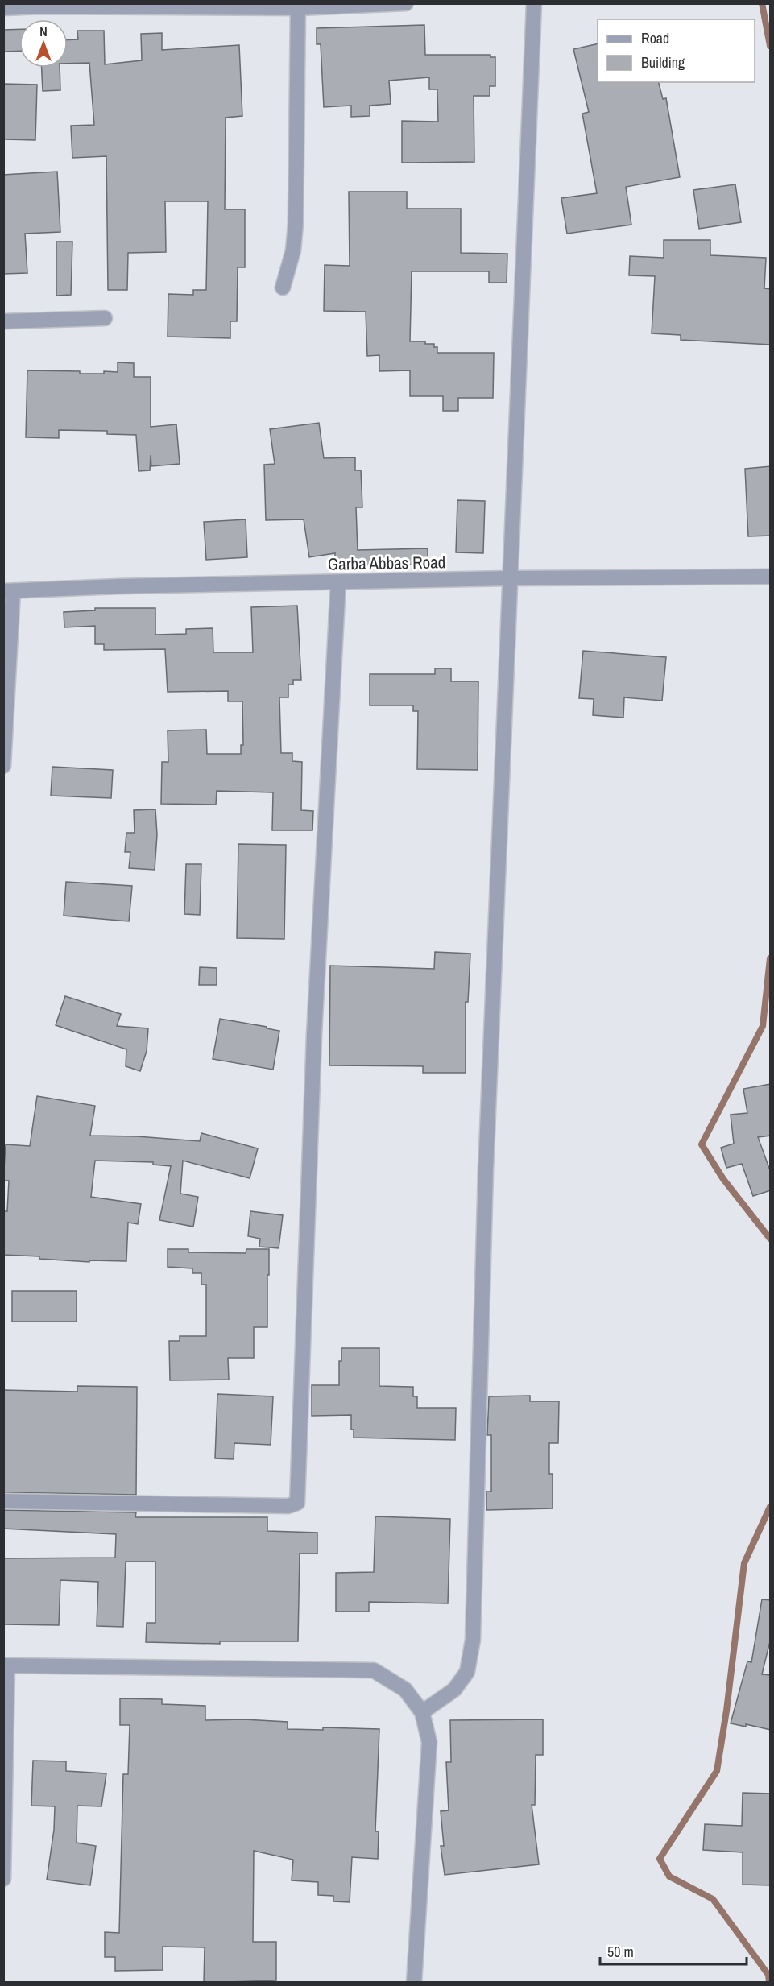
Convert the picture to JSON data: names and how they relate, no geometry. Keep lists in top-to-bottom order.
{
  "streets": {
    "street": ["Garba Abbas Road"]
  },
  "legend": ["Road", "Building"],
  "scale_bar": "50 m",
  "north": "top"
}
